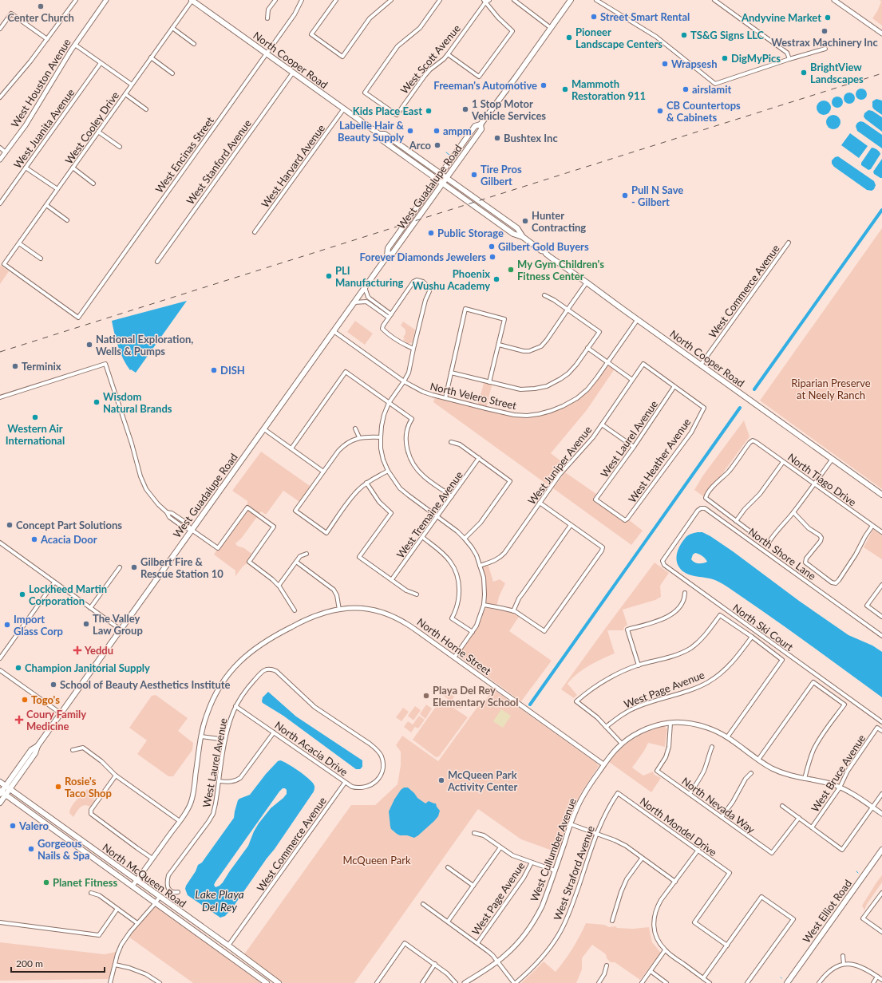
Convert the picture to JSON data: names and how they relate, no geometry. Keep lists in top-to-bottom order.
{
  "streets": {
    "main road": [
      "North Cooper Road",
      "West Guadalupe Road",
      "North McQueen Road",
      "West Elliot Road"
    ],
    "street": [
      "West Scott Avenue",
      "West Houston Avenue",
      "West Cooley Drive",
      "West Juanita Avenue",
      "West Encinas Street",
      "West Stanford Avenue",
      "West Harvard Avenue",
      "West Commerce Avenue",
      "North Velero Street",
      "West Laurel Avenue",
      "West Heather Avenue",
      "West Juniper Avenue",
      "North Tiago Drive",
      "West Tremaine Avenue",
      "North Shore Lane",
      "North Ski Court",
      "North Horne Street",
      "West Page Avenue",
      "North Acacia Drive",
      "West Bruce Avenue",
      "North Nevada Way",
      "North Mondel Drive",
      "West Cullumber Avenue",
      "West Straford Avenue"
    ]
  },
  "crossings": [
    ["North Cooper Road", "West Cooley Drive"],
    ["North Cooper Road", "West Encinas Street"],
    ["North Cooper Road", "West Stanford Avenue"],
    ["North Cooper Road", "West Harvard Avenue"],
    ["North Cooper Road", "West Guadalupe Road"],
    ["North Cooper Road", "West Commerce Avenue"],
    ["North Cooper Road", "North Velero Street"],
    ["West Cooley Drive", "West Encinas Street"],
    ["West Guadalupe Road", "North Velero Street"],
    ["West Guadalupe Road", "North McQueen Road"],
    ["West Commerce Avenue", "North Acacia Drive"],
    ["West Commerce Avenue", "North McQueen Road"],
    ["West Laurel Avenue", "West Heather Avenue"],
    ["West Laurel Avenue", "West Juniper Avenue"],
    ["West Laurel Avenue", "North Acacia Drive"],
    ["West Heather Avenue", "West Juniper Avenue"],
    ["North Shore Lane", "North Ski Court"],
    ["North Horne Street", "West Cullumber Avenue"],
    ["West Bruce Avenue", "North Nevada Way"],
    ["West Bruce Avenue", "West Cullumber Avenue"],
    ["North Nevada Way", "West Cullumber Avenue"],
    ["North Mondel Drive", "West Straford Avenue"]
  ],
  "water": ["Lake Playa Del Rey"],
  "parks": ["Riparian Preserve at Neely Ranch", "McQueen Park"],
  "places": {
    "other": [
      "Center Church",
      "Street Smart Rental",
      "Andyvine Market",
      "Westrax Machinery Inc",
      "TS&G Signs LLC",
      "Pioneer Landscape Centers",
      "DigMyPics",
      "Wrapsesh",
      "BrightView Landscapes",
      "Freeman's Automotive",
      "Mammoth Restoration 911",
      "airslamit",
      "1 Stop Motor Vehicle Services",
      "Kids Place East",
      "CB Countertops & Cabinets",
      "Labelle Hair & Beauty Supply",
      "ampm",
      "Bushtex Inc",
      "Arco",
      "Tire Pros Gilbert",
      "Pull N Save - Gilbert",
      "Hunter Contracting",
      "Public Storage",
      "Gilbert Gold Buyers",
      "Forever Diamonds Jewelers",
      "My Gym Children's Fitness Center",
      "PLI Manufacturing",
      "Phoenix Wushu Academy",
      "National Exploration, Wells & Pumps",
      "Terminix",
      "DISH",
      "Wisdom Natural Brands",
      "Western Air International",
      "Concept Part Solutions",
      "Acacia Door",
      "Gilbert Fire & Rescue Station 10",
      "Lockheed Martin Corporation",
      "The Valley Law Group",
      "Import Glass Corp",
      "Champion Janitorial Supply",
      "School of Beauty Aesthetics Institute",
      "Playa Del Rey Elementary School",
      "Togo's",
      "McQueen Park Activity Center",
      "Rosie's Taco Shop",
      "Valero",
      "Gorgeous Nails & Spa",
      "Planet Fitness"
    ],
    "health": ["Yeddu", "Coury Family Medicine"]
  },
  "scale_bar": "200 m"
}
